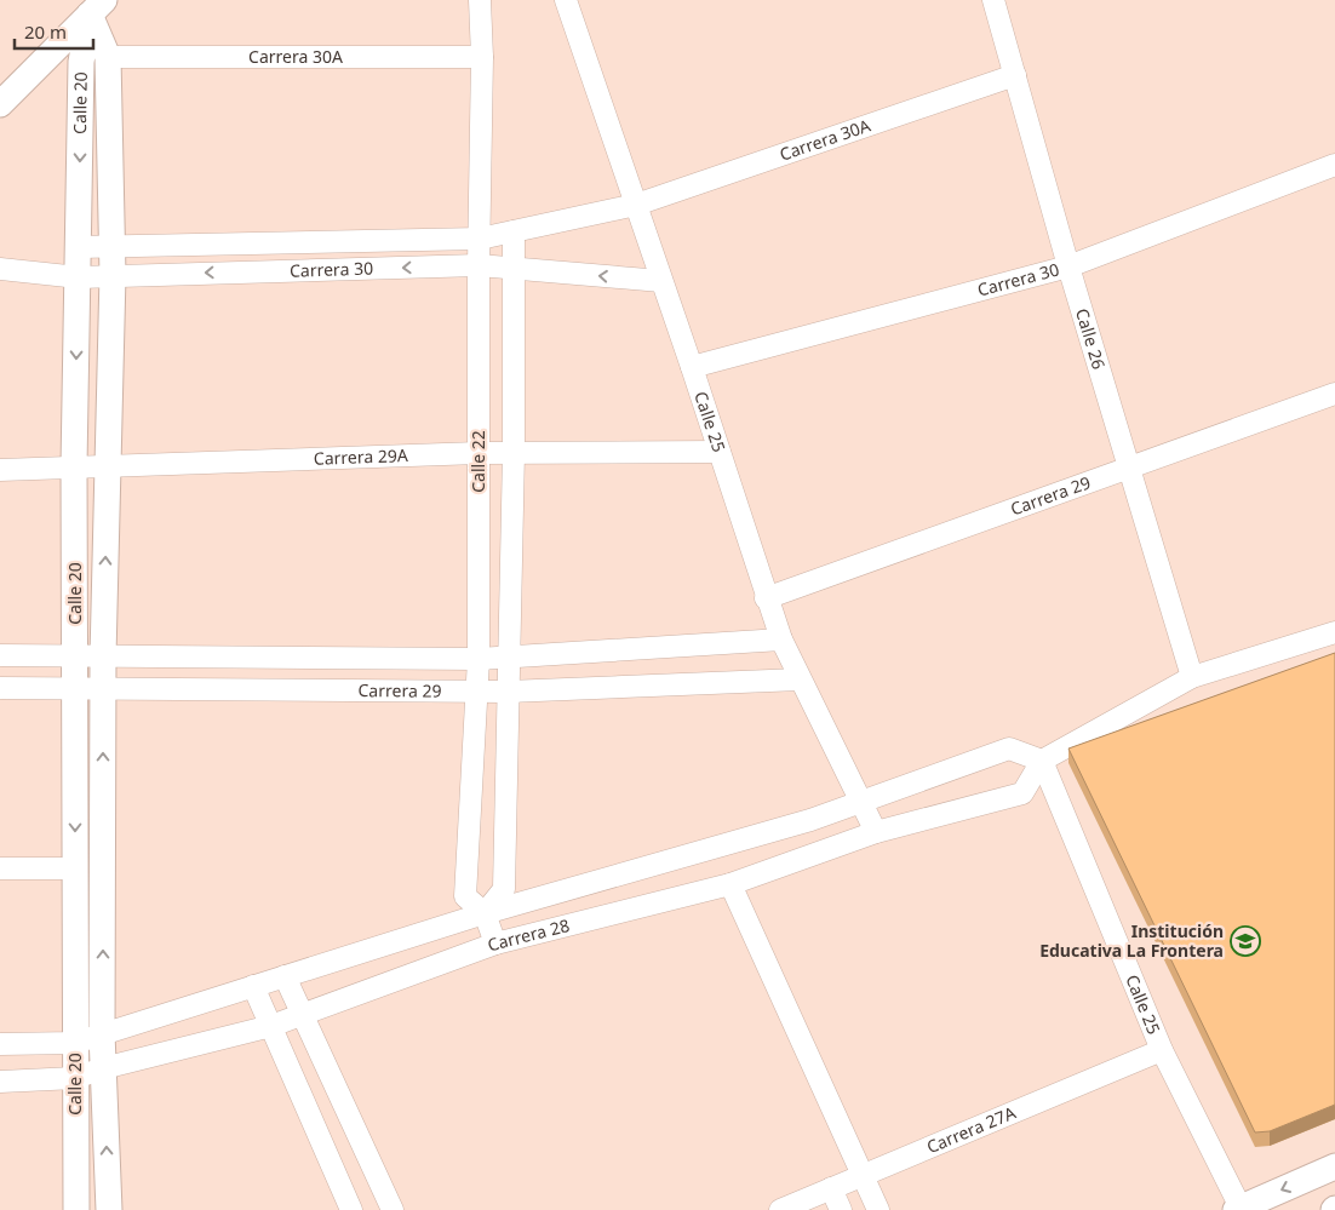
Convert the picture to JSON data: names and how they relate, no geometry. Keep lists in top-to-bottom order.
{
  "streets": {
    "street": [
      "Carrera 30A",
      "Calle 20",
      "Carrera 30",
      "Calle 26",
      "Calle 25",
      "Carrera 29A",
      "Calle 22",
      "Carrera 29",
      "Carrera 28",
      "Carrera 27A"
    ]
  },
  "crossings": [
    ["Carrera 30A", "Calle 20"],
    ["Carrera 30A", "Carrera 30"],
    ["Carrera 30A", "Calle 26"],
    ["Carrera 30A", "Calle 25"],
    ["Carrera 30A", "Calle 22"],
    ["Calle 20", "Carrera 30"],
    ["Calle 20", "Carrera 29A"],
    ["Calle 20", "Carrera 29"],
    ["Calle 20", "Carrera 28"],
    ["Carrera 30", "Calle 26"],
    ["Carrera 30", "Calle 25"],
    ["Carrera 30", "Calle 22"],
    ["Calle 26", "Carrera 29"],
    ["Calle 25", "Carrera 29A"],
    ["Calle 25", "Carrera 29"],
    ["Calle 25", "Carrera 28"],
    ["Calle 25", "Carrera 27A"],
    ["Carrera 29A", "Calle 22"],
    ["Calle 22", "Carrera 29"],
    ["Calle 22", "Carrera 28"]
  ],
  "places": {
    "school or university": ["Institución Educativa La Frontera"]
  },
  "scale_bar": "20 m"
}
